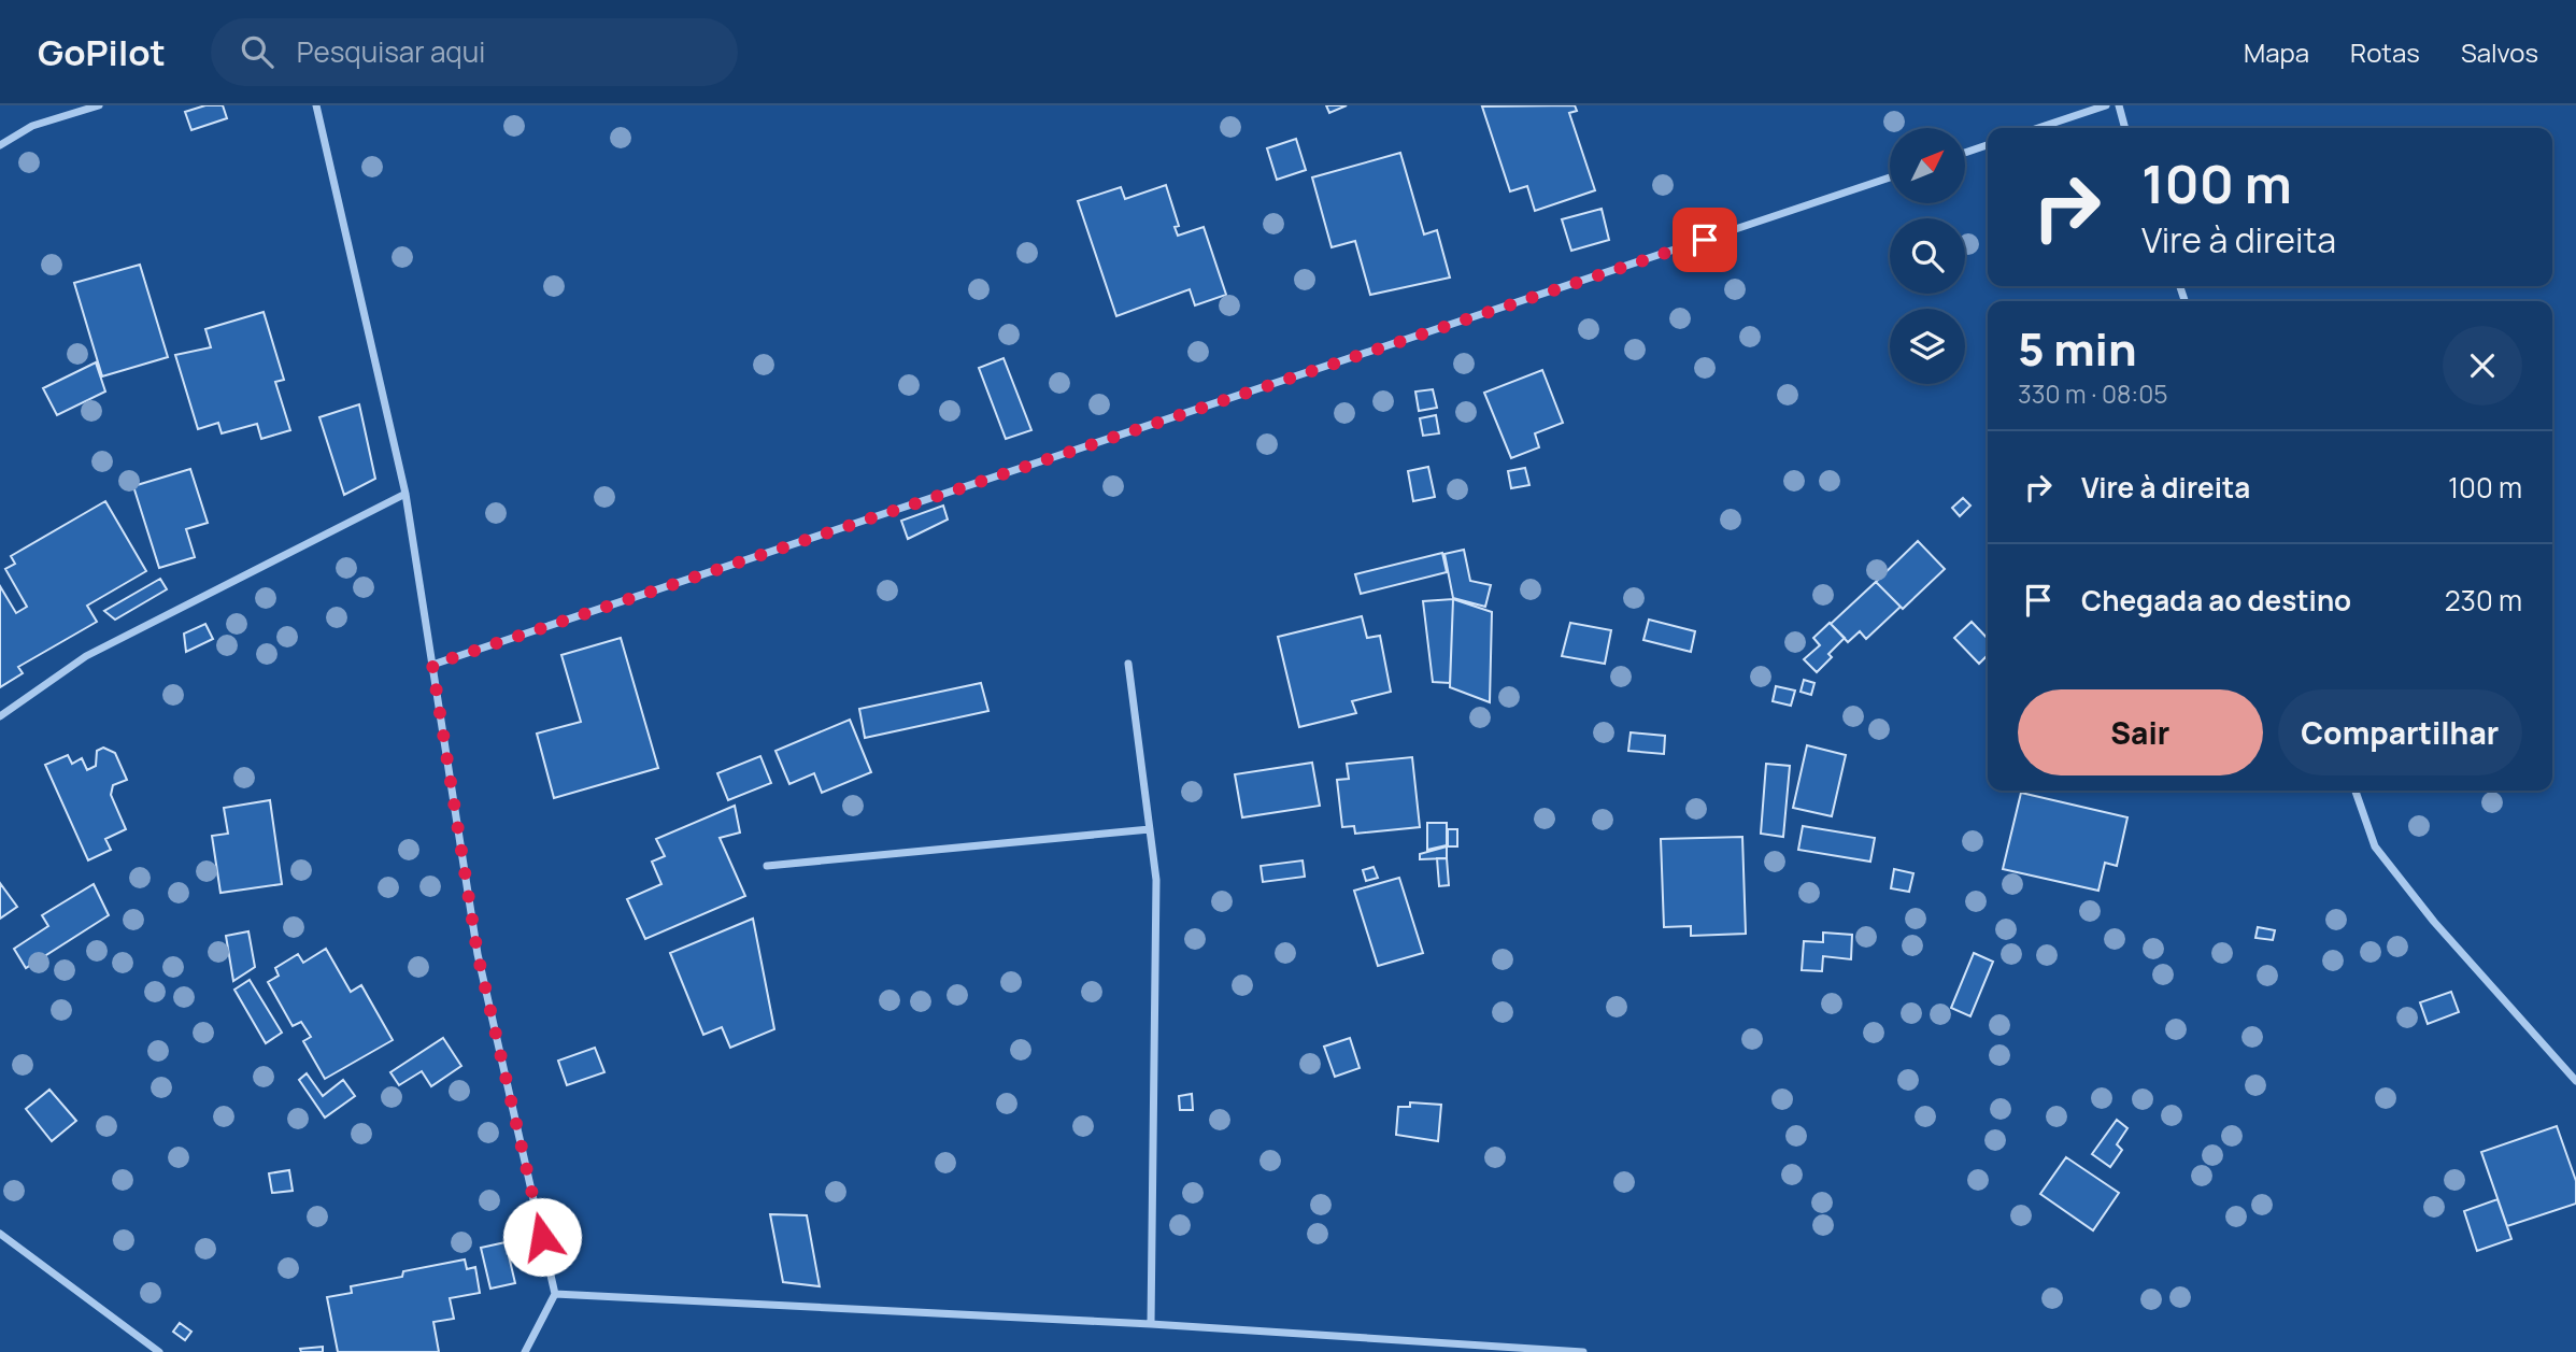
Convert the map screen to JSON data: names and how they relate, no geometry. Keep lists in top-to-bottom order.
{
  "north": "top right",
  "page": {
    "header": "GoPilot",
    "search": "Pesquisar aqui",
    "nav": ["Mapa", "Rotas", "Salvos"],
    "turn": ["100 m", "Vire à direita"],
    "heading": ["5 min", "330 m · 08:05"],
    "list": [
      {
        "name": "Vire à direita",
        "value": "100 m"
      },
      {
        "name": "Chegada ao destino",
        "value": "230 m"
      }
    ],
    "buttons": ["Sair", "Compartilhar"]
  }
}
